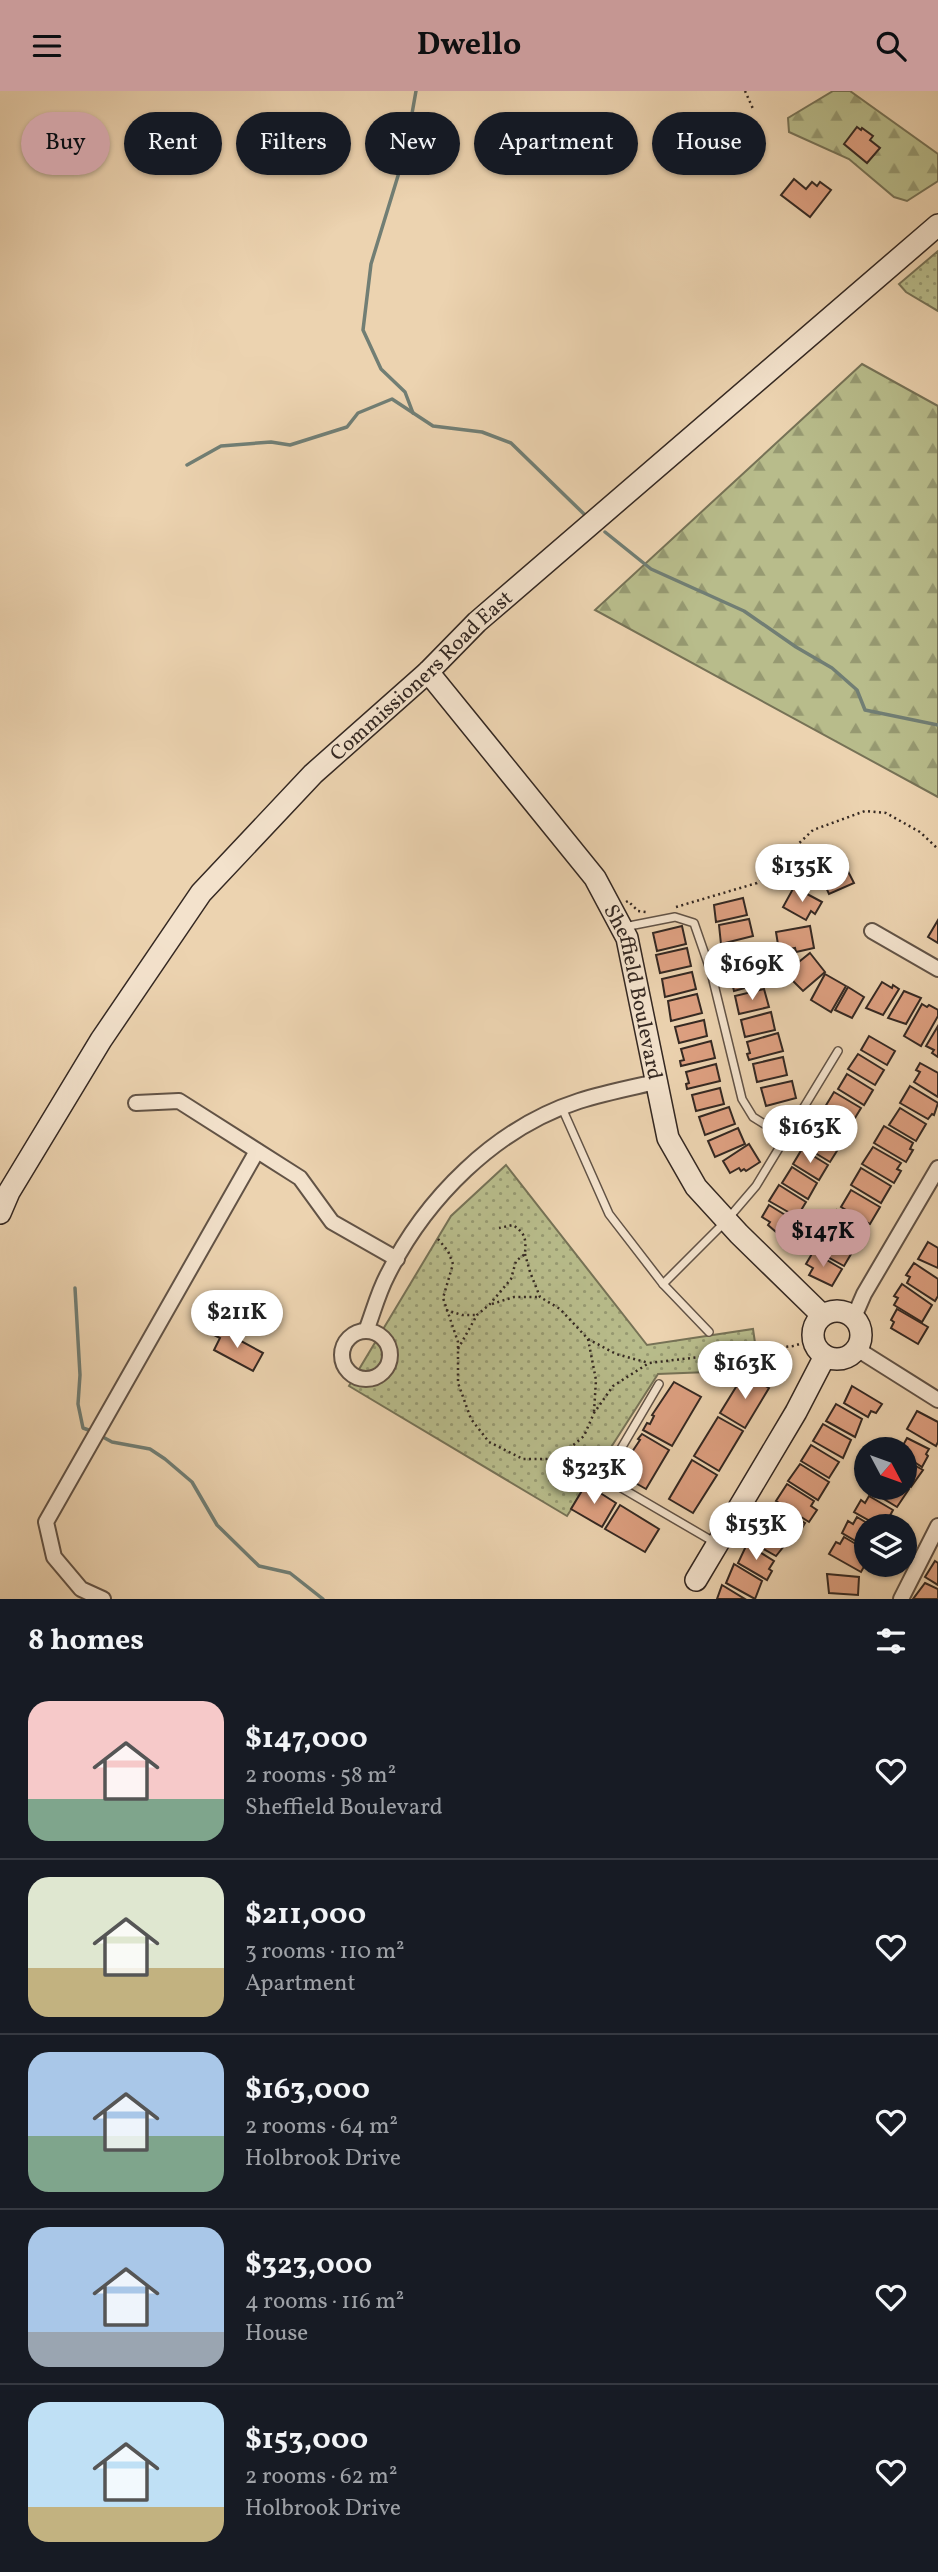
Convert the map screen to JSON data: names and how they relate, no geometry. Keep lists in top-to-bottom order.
{
  "streets": {
    "main road": ["Commissioners Road East", "Sheffield Boulevard"]
  },
  "crossings": [
    ["Commissioners Road East", "Sheffield Boulevard"]
  ],
  "north": "bottom right",
  "page": {
    "header": "Dwello",
    "chip": [
      "Buy",
      "Rent",
      "Filters",
      "New",
      "Apartment",
      "House"
    ],
    "price": [
      "$135K",
      "$169K",
      "$163K",
      "$147K",
      "$211K",
      "$163K",
      "$323K",
      "$153K"
    ],
    "heading": "8 homes",
    "list": [
      {
        "name": "$147,000",
        "note": "2 rooms · 58 m² · Sheffield Boulevard"
      },
      {
        "name": "$211,000",
        "note": "3 rooms · 110 m² · Apartment"
      },
      {
        "name": "$163,000",
        "note": "2 rooms · 64 m² · Holbrook Drive"
      },
      {
        "name": "$323,000",
        "note": "4 rooms · 116 m² · House"
      },
      {
        "name": "$153,000",
        "note": "2 rooms · 62 m² · Holbrook Drive"
      }
    ]
  }
}
